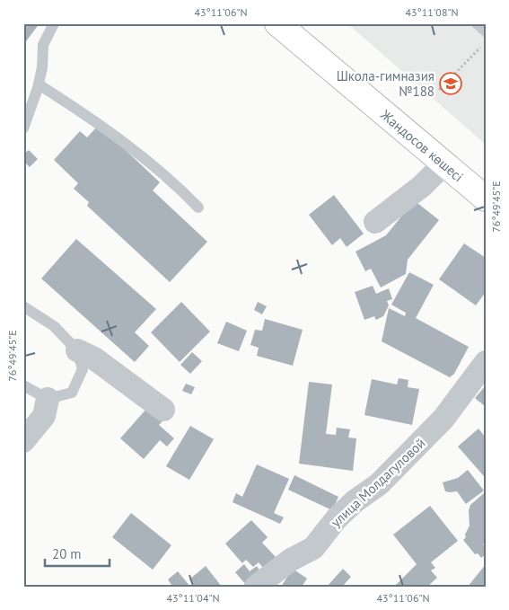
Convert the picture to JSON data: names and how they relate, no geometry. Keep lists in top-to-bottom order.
{
  "streets": {
    "main road": ["Жандосов көшесі"],
    "street": ["улица Молдагуловой"]
  },
  "places": {
    "school or university": ["Школа-гимназия №188"]
  },
  "scale_bar": "20 m",
  "coordinates": [
    "43°11'06\"N",
    "43°11'08\"N",
    "76°49'45\"E",
    "43°11'04\"N"
  ]
}
